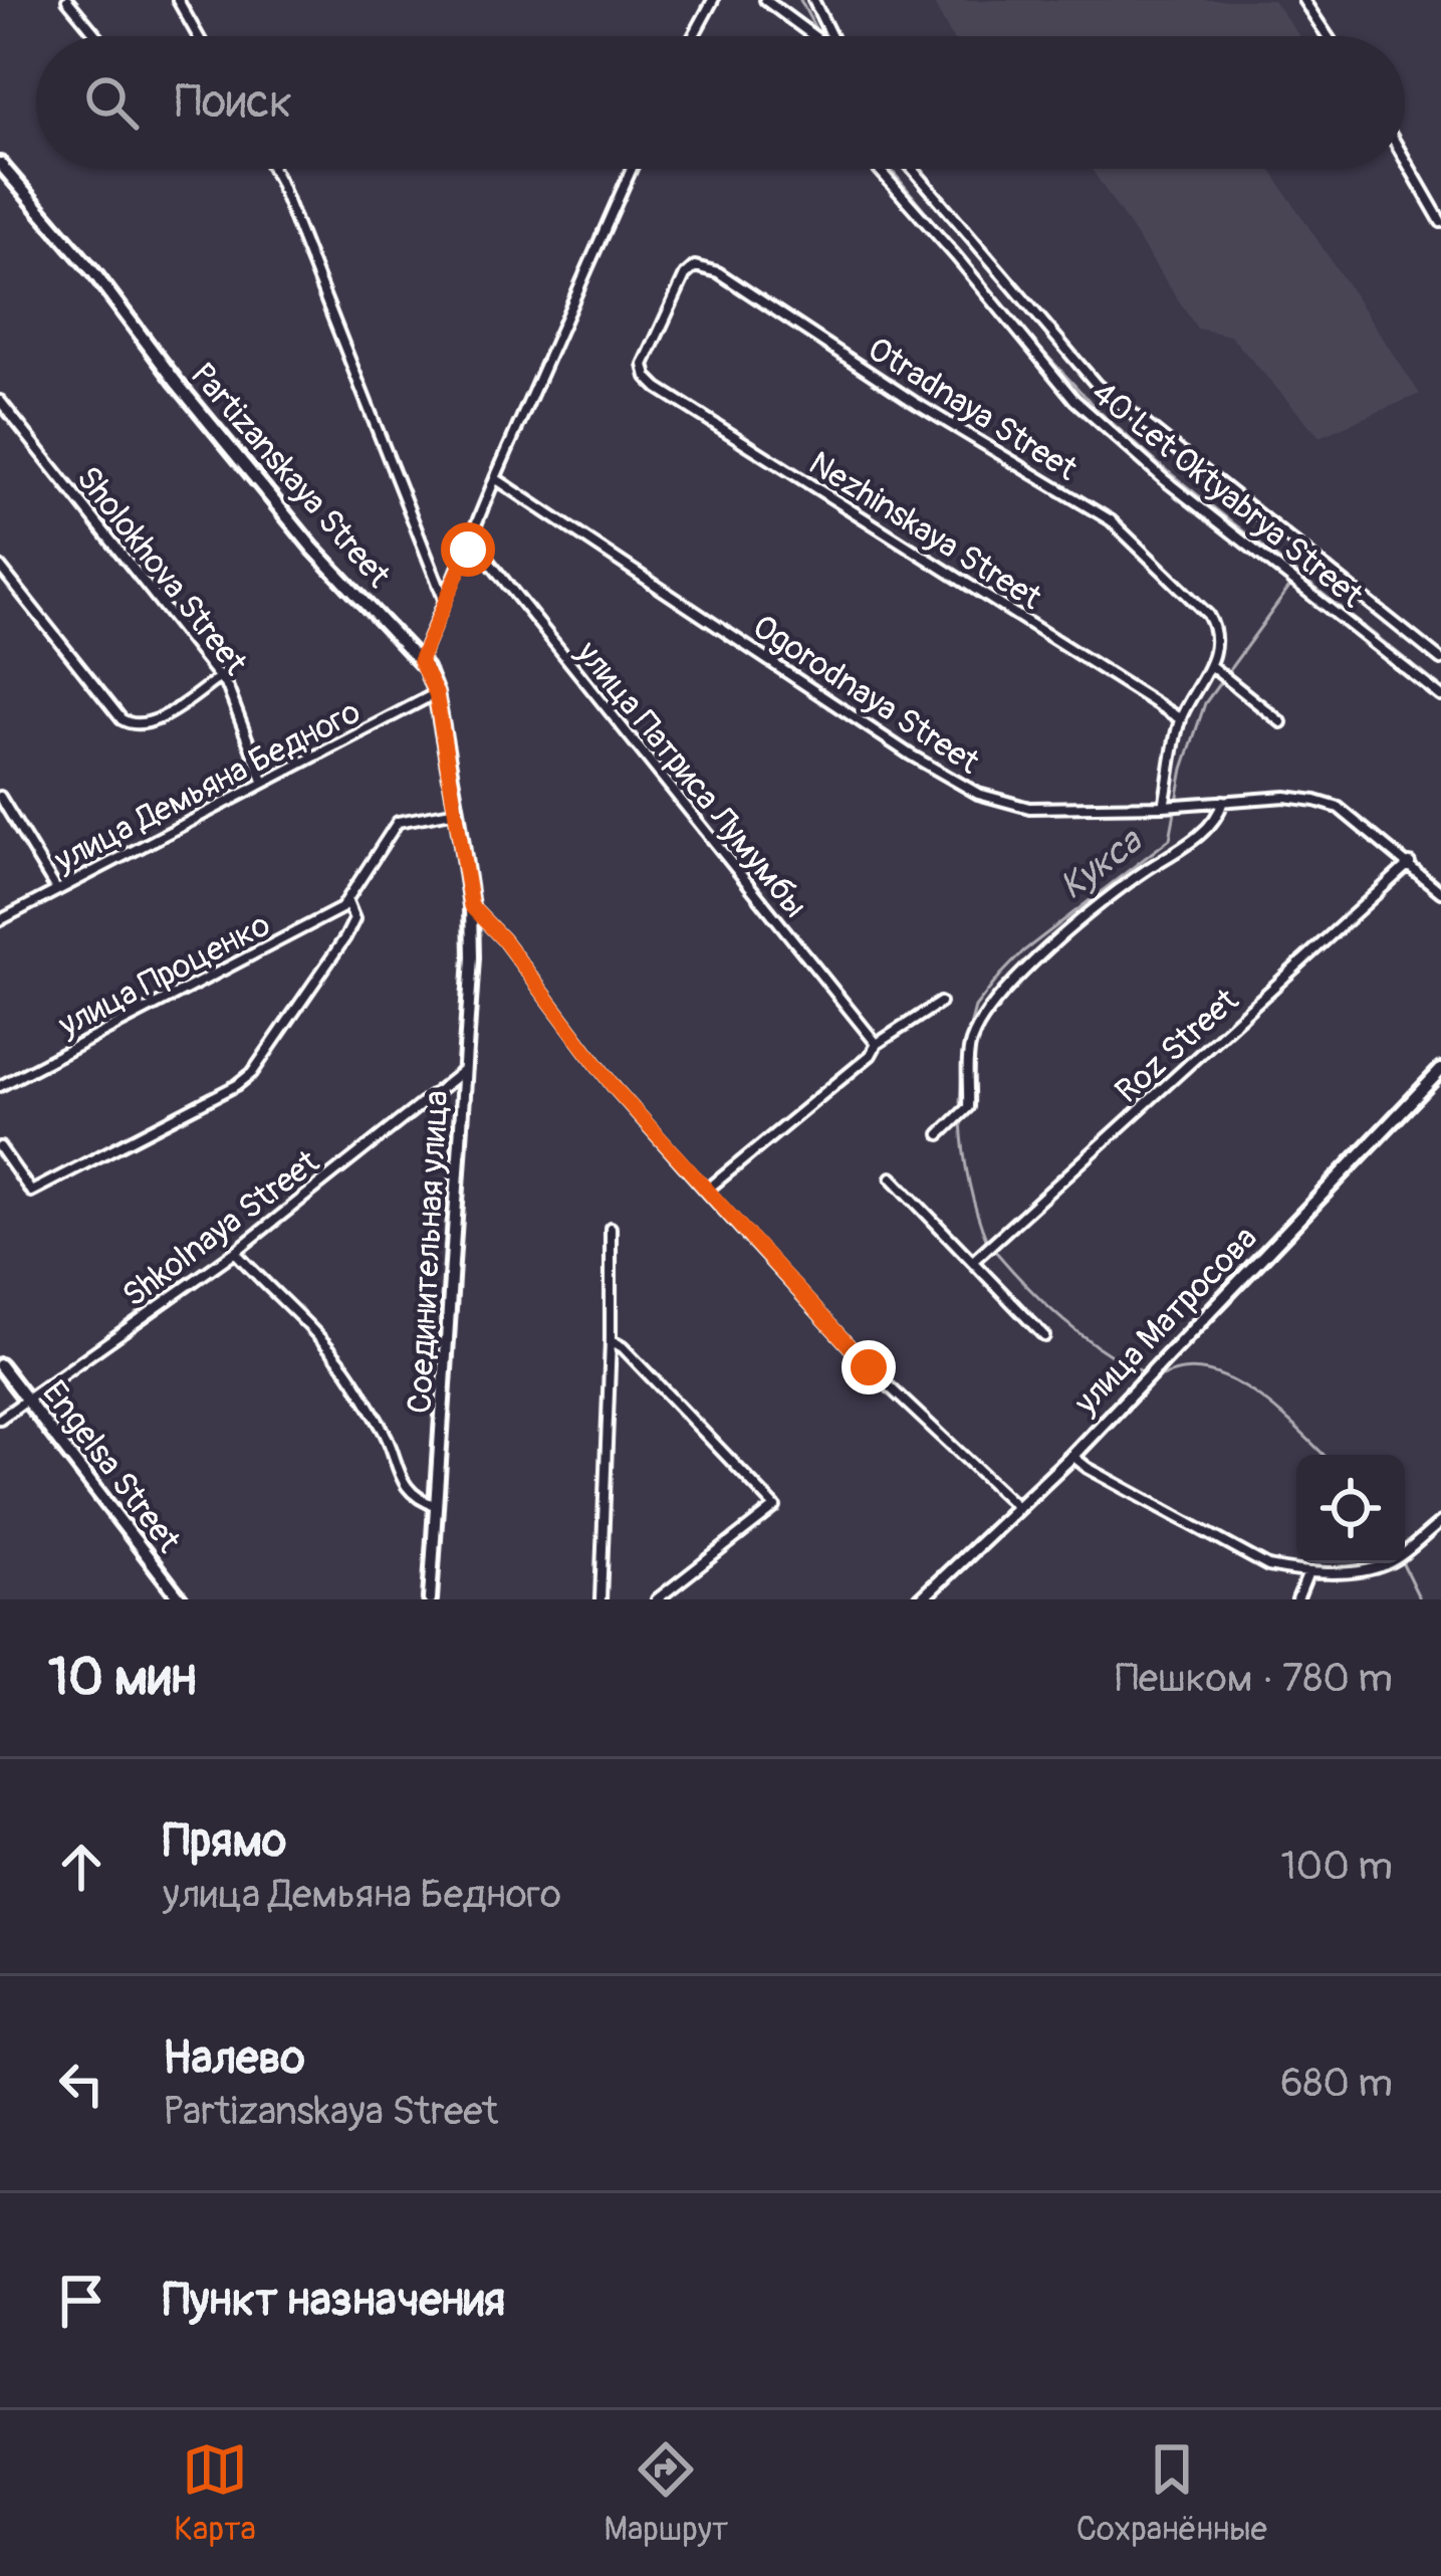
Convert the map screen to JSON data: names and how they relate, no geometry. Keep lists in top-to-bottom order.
{
  "streets": {
    "street": [
      "Otradnaya Street",
      "Partizanskaya Street",
      "40 Let Oktyabrya Street",
      "Nezhinskaya Street",
      "Sholokhova Street",
      "Ogorodnaya Street",
      "улица Патриса Лумумбы",
      "улица Демьяна Бедного",
      "улица Проценко",
      "Roz Street",
      "Shkolnaya Street",
      "Соединительная улица",
      "улица Матросова",
      "Engelsa Street"
    ]
  },
  "crossings": [
    ["Otradnaya Street", "Nezhinskaya Street"],
    ["Partizanskaya Street", "улица Демьяна Бедного"],
    ["Partizanskaya Street", "улица Проценко"],
    ["Partizanskaya Street", "Соединительная улица"],
    ["Sholokhova Street", "улица Демьяна Бедного"],
    ["Ogorodnaya Street", "Roz Street"],
    ["Shkolnaya Street", "Соединительная улица"],
    ["Shkolnaya Street", "Engelsa Street"]
  ],
  "water": ["Кукса"],
  "page": {
    "search": "Поиск",
    "heading": ["10 мин", "Пешком · 780 m"],
    "list": [
      ["Прямо", "улица Демьяна Бедного", "100 m"],
      ["Налево", "Partizanskaya Street", "680 m"],
      "Пункт назначения"
    ],
    "nav": ["Карта", "Маршрут", "Сохранённые"]
  }
}
